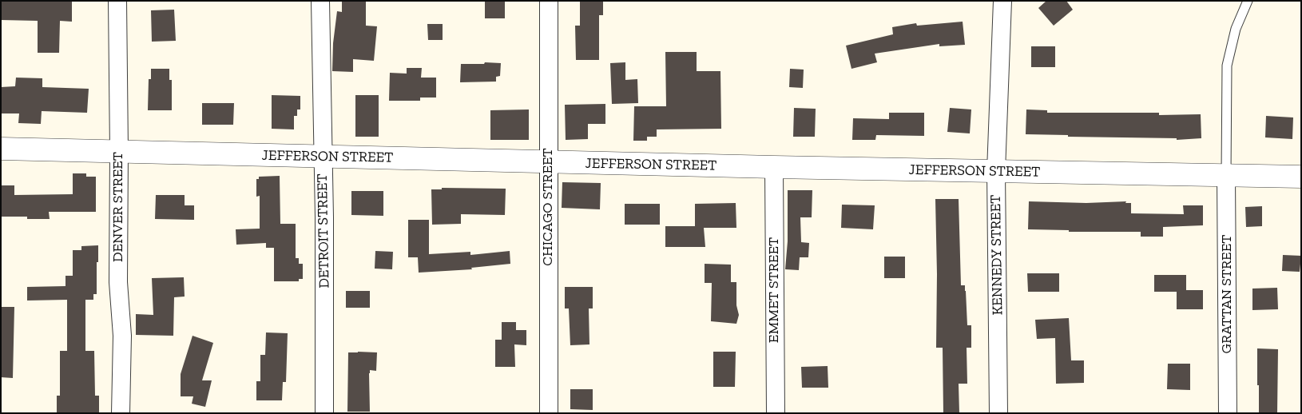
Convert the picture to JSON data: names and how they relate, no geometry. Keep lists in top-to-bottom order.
{
  "streets": {
    "street": [
      "JEFFERSON STREET",
      "DENVER STREET",
      "CHICAGO STREET",
      "DETROIT STREET",
      "KENNEDY STREET",
      "EMMET STREET",
      "GRATTAN STREET"
    ]
  },
  "crossings": [
    ["JEFFERSON STREET", "DENVER STREET"],
    ["JEFFERSON STREET", "CHICAGO STREET"],
    ["JEFFERSON STREET", "DETROIT STREET"],
    ["JEFFERSON STREET", "KENNEDY STREET"],
    ["JEFFERSON STREET", "EMMET STREET"],
    ["JEFFERSON STREET", "GRATTAN STREET"]
  ]
}
